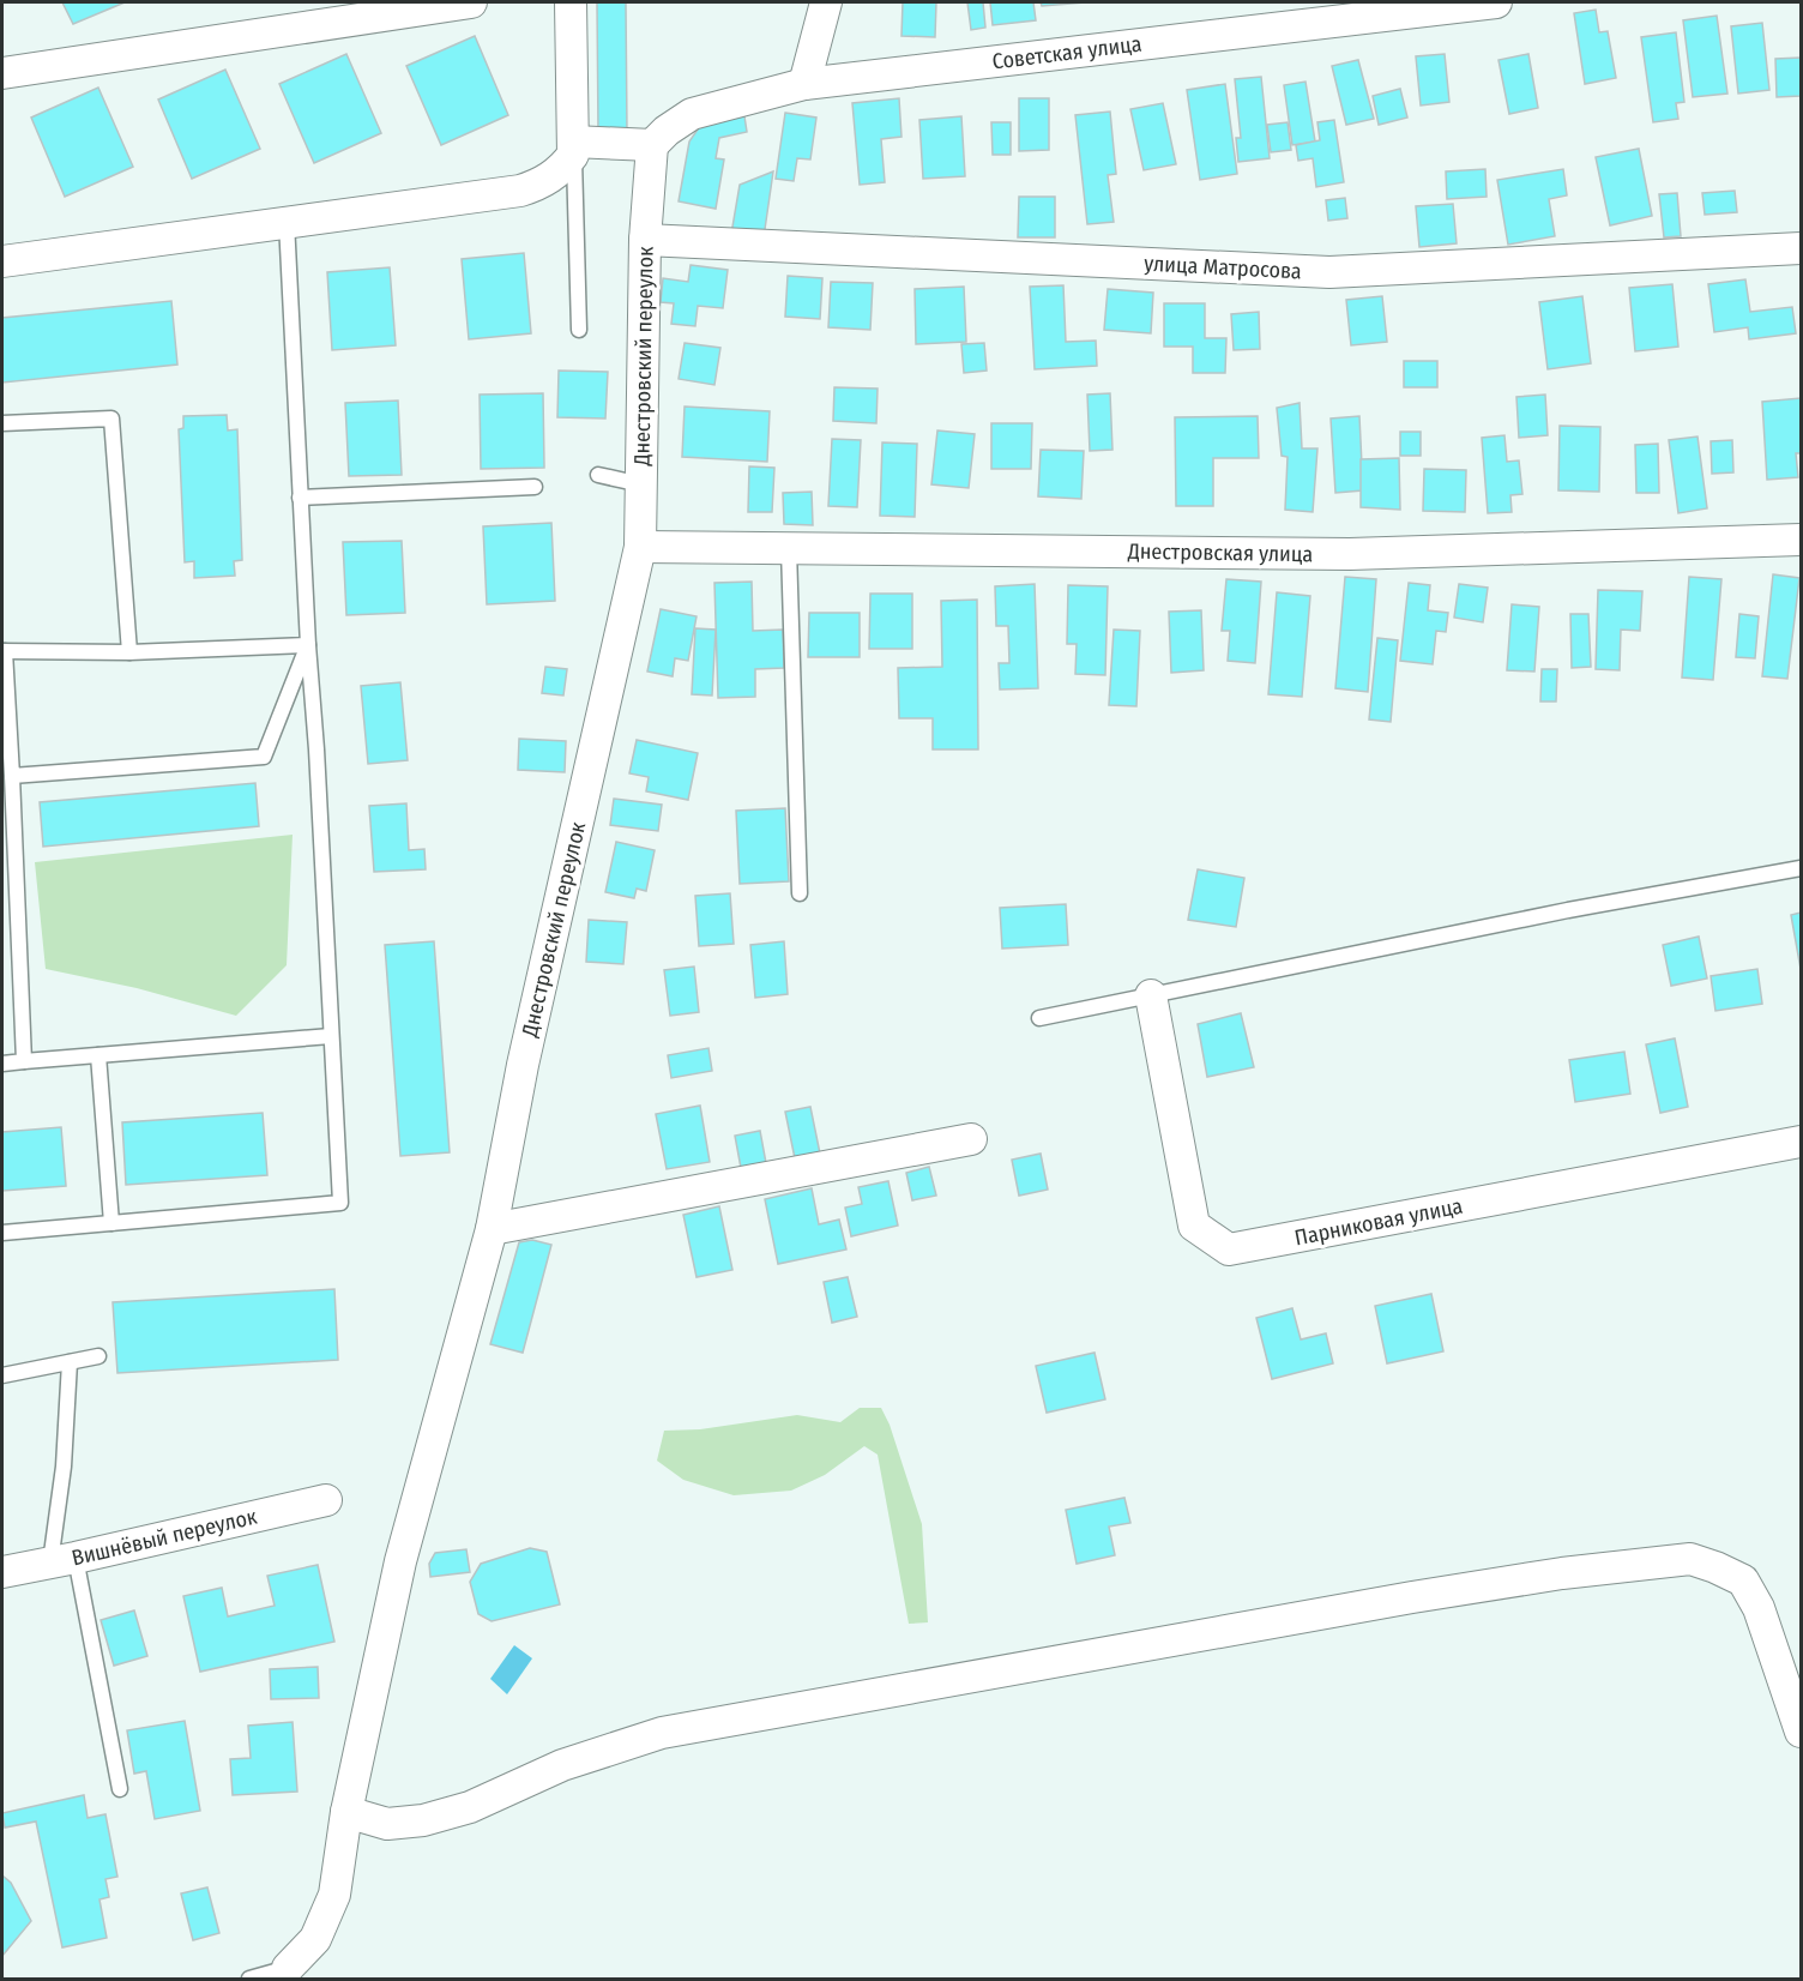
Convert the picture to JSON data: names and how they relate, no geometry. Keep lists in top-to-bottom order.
{
  "streets": {
    "street": [
      "Советская улица",
      "улица Матросова",
      "Днестровский переулок",
      "Днестровская улица",
      "Парниковая улица",
      "Вишнёвый переулок"
    ]
  },
  "crossings": [
    ["Советская улица", "Днестровский переулок"],
    ["улица Матросова", "Днестровский переулок"],
    ["Днестровский переулок", "Днестровская улица"]
  ]
}
